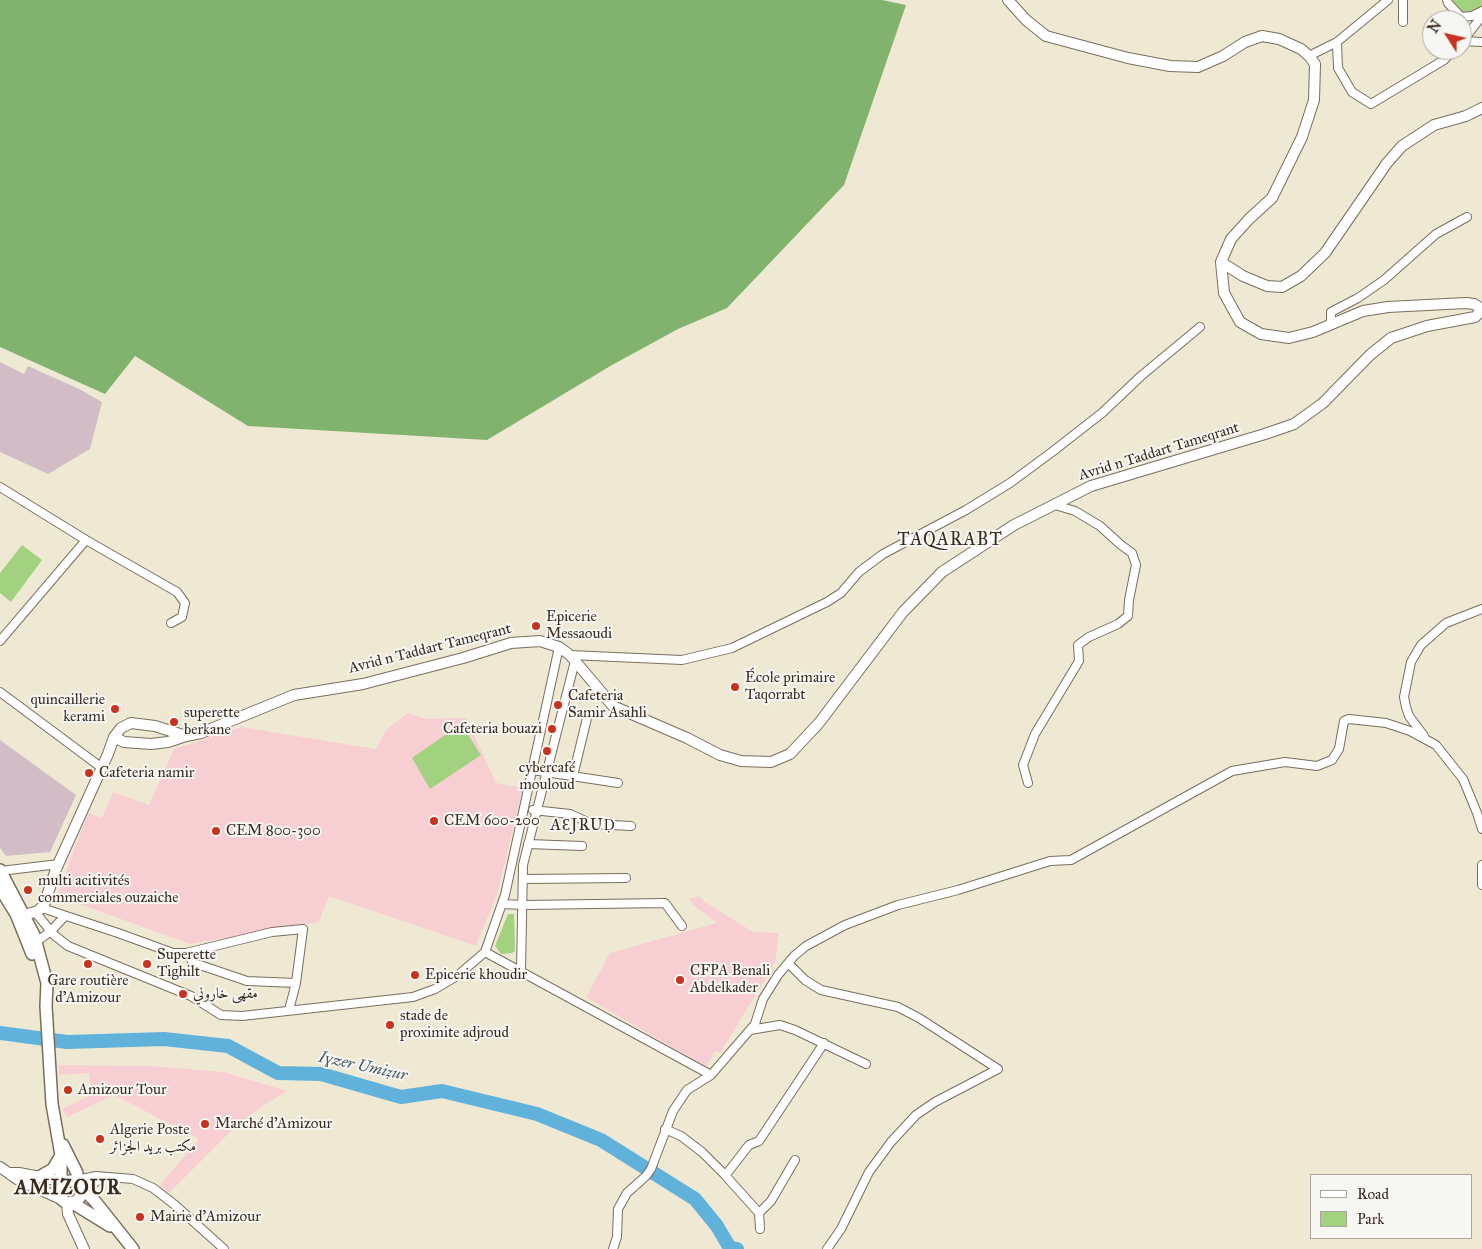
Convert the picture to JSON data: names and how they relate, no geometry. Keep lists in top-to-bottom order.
{
  "streets": {
    "main road": ["Avrid n Taddart Tameqrant"]
  },
  "districts": ["TAQARABT", "AƐJRUḌ", "AMIZOUR"],
  "water": ["Iɣzer Umiẓur"],
  "places": [
    "Epicerie Messaoudi",
    "École primaire Taqorrabt",
    "Cafeteria Samir Asahli",
    "quincaillerie kerami",
    "superette berkane",
    "Cafeteria bouazi",
    "cybercafé mouloud",
    "Cafeteria namir",
    "CEM 600-200",
    "CEM 800-300",
    "multi acitivités commerciales ouzaiche",
    "Gare routière d'Amizour",
    "Superette Tighilt",
    "Epicerie khoudir",
    "CFPA Benali Abdelkader",
    "مقهى خاروني",
    "stade de proximite adjroud",
    "Amizour Tour",
    "Marché d'Amizour",
    "Algerie Poste مكتب بريد الجزائر",
    "Mairie d'Amizour"
  ],
  "legend": ["Road", "Park"],
  "north": "top left"
}
